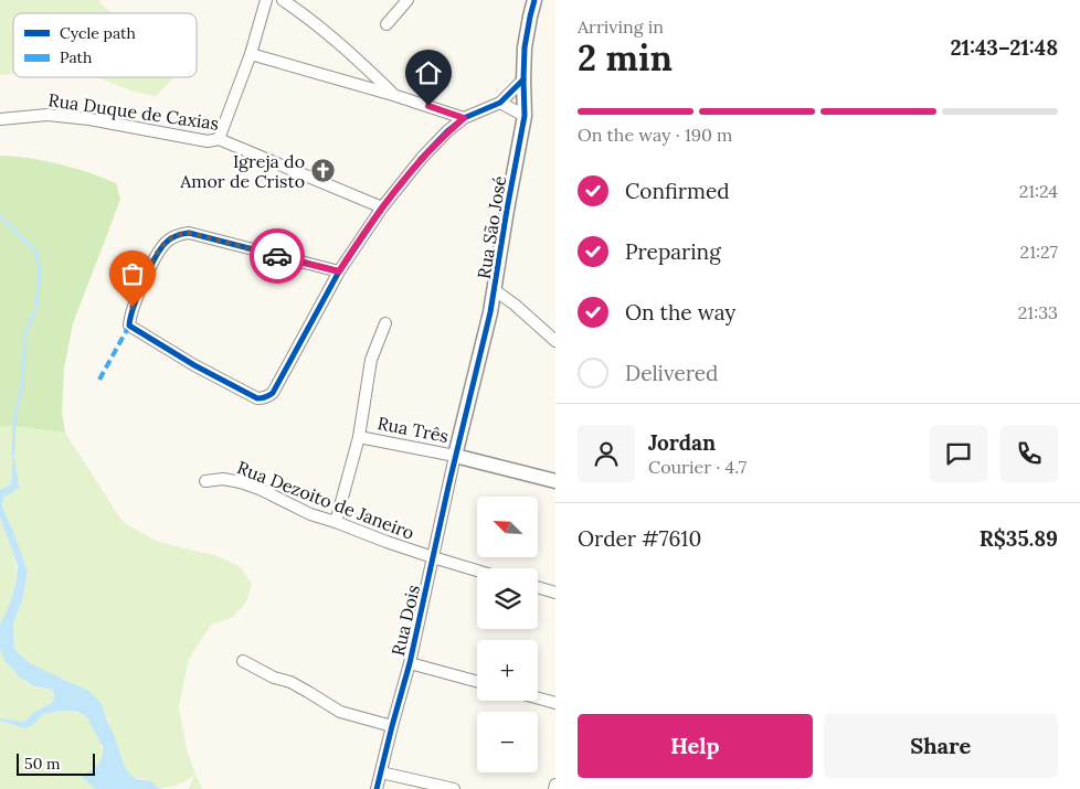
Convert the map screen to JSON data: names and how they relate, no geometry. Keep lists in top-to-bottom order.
{
  "streets": {
    "street": [
      "Rua Duque de Caxias",
      "Rua São José",
      "Rua Três",
      "Rua Dezoito de Janeiro",
      "Rua Dois"
    ]
  },
  "crossings": [
    ["Rua São José", "Rua Três"],
    ["Rua São José", "Rua Dois"],
    ["Rua Três", "Rua Dois"],
    ["Rua Dezoito de Janeiro", "Rua Dois"]
  ],
  "places": {
    "church": ["Igreja do Amor de Cristo"]
  },
  "legend": ["Cycle path", "Path"],
  "scale_bar": "50 m",
  "north": "top left",
  "page": {
    "heading": ["2 min", "Arriving in", "21:43–21:48"],
    "panel": [
      "Jordan",
      "Courier · 4.7",
      "Order #7610",
      "R$35.89"
    ],
    "bar": "On the way · 190 m",
    "list": [
      ["Confirmed", "21:24"],
      ["Preparing", "21:27"],
      ["On the way", "21:33"],
      "Delivered"
    ],
    "map_buttons": ["+", "−"],
    "buttons": ["Help", "Share"],
    "scale": "50 m"
  }
}
